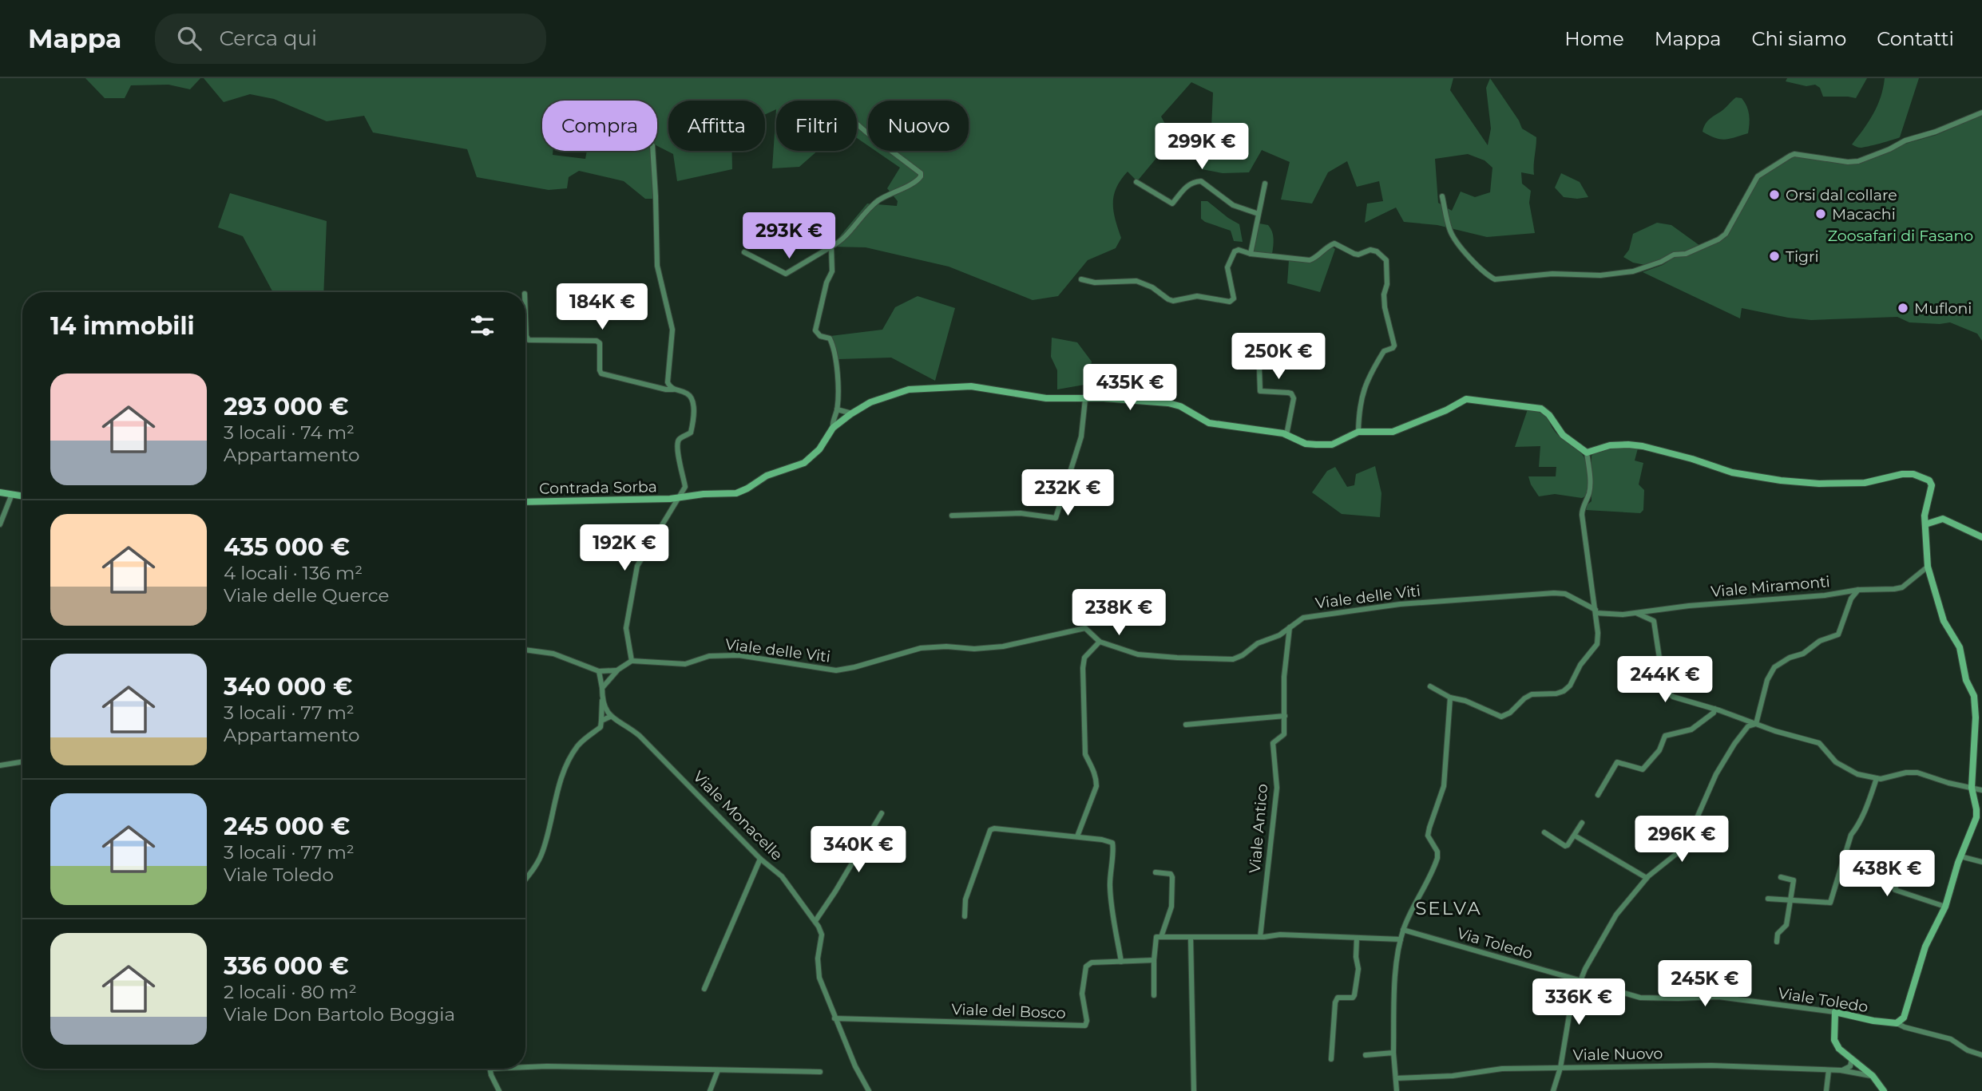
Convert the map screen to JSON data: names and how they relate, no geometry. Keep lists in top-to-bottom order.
{
  "streets": {
    "street": [
      "Contrada Sorba",
      "Viale Miramonti",
      "Viale delle Viti",
      "Viale Monacelle",
      "Viale Antico",
      "Via Toledo",
      "Viale Toledo",
      "Viale del Bosco",
      "Viale Nuovo"
    ]
  },
  "crossings": [
    ["Viale Miramonti", "Viale delle Viti"],
    ["Viale delle Viti", "Viale Antico"],
    ["Viale Monacelle", "Viale del Bosco"],
    ["Via Toledo", "Viale Toledo"]
  ],
  "districts": ["SELVA"],
  "parks": ["Zoosafari di Fasano"],
  "places": [
    "Orsi dal collare",
    "Macachi",
    "Tigri",
    "Mufloni"
  ],
  "page": {
    "header": "Mappa",
    "search": "Cerca qui",
    "nav": [
      "Home",
      "Mappa",
      "Chi siamo",
      "Contatti"
    ],
    "chip": [
      "Compra",
      "Affitta",
      "Filtri",
      "Nuovo"
    ],
    "price": [
      "299K €",
      "293K €",
      "184K €",
      "250K €",
      "435K €",
      "232K €",
      "192K €",
      "238K €",
      "244K €",
      "296K €",
      "340K €",
      "438K €",
      "245K €",
      "336K €"
    ],
    "heading": "14 immobili",
    "list": [
      {
        "name": "293 000 €",
        "note": "3 locali · 74 m² · Appartamento"
      },
      {
        "name": "435 000 €",
        "note": "4 locali · 136 m² · Viale delle Querce"
      },
      {
        "name": "340 000 €",
        "note": "3 locali · 77 m² · Appartamento"
      },
      {
        "name": "245 000 €",
        "note": "3 locali · 77 m² · Viale Toledo"
      },
      {
        "name": "336 000 €",
        "note": "2 locali · 80 m² · Viale Don Bartolo Boggia"
      }
    ]
  }
}
